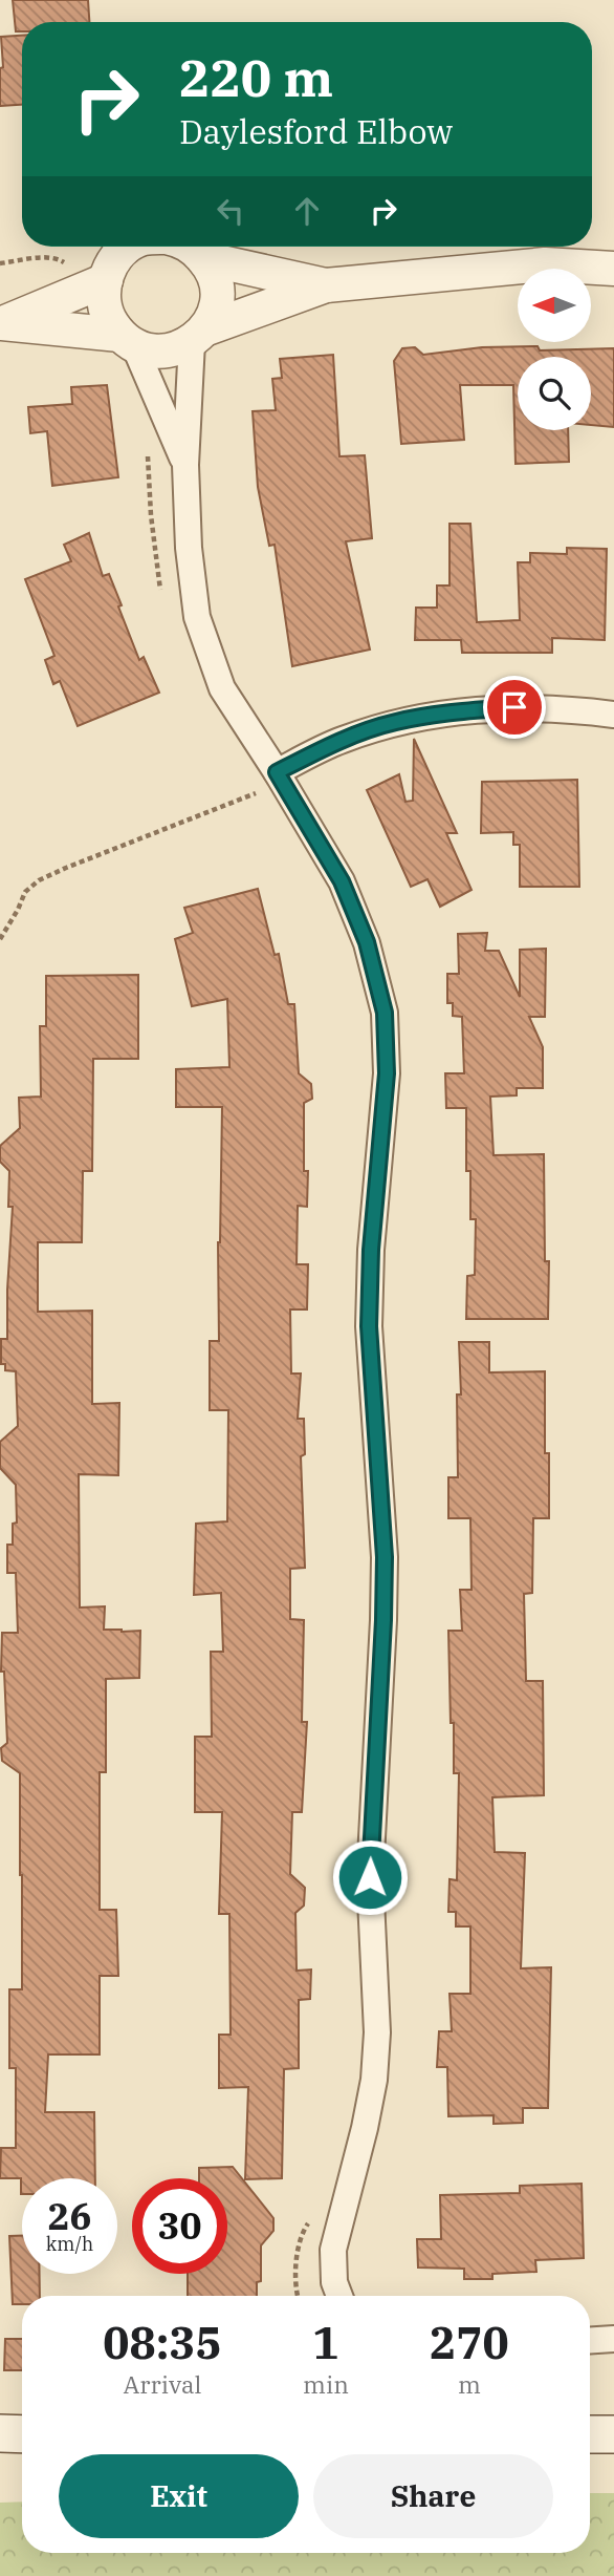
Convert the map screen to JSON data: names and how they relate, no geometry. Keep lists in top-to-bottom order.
{
  "north": "left",
  "page": {
    "turn": ["220 m", "Daylesford Elbow"],
    "speed": "26 km/h",
    "limit": "30",
    "eta": [
      "08:35",
      "Arrival",
      "1",
      "min",
      "270",
      "m"
    ],
    "buttons": ["Exit", "Share"]
  }
}
